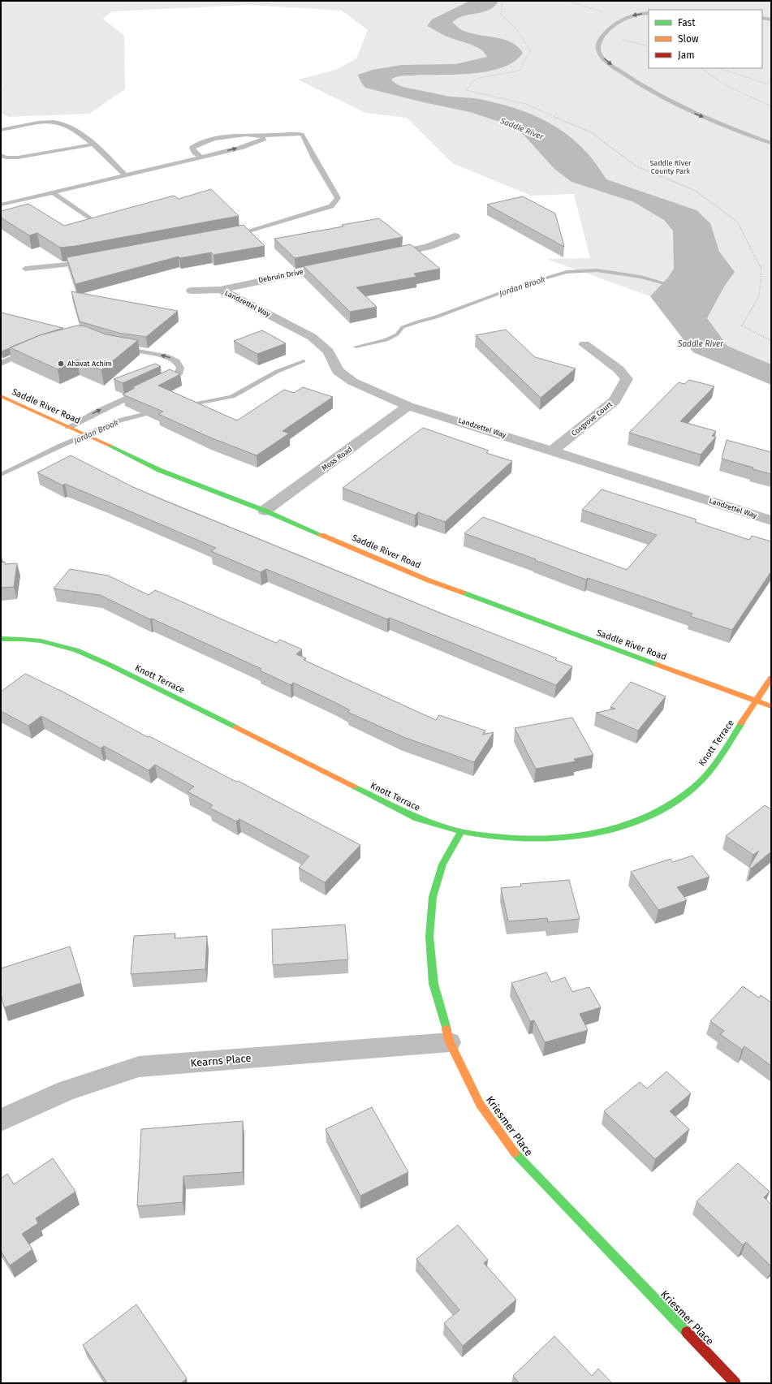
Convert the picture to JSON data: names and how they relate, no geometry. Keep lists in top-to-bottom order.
{
  "streets": {
    "street": [
      "Debruin Drive",
      "Landzettel Way",
      "Saddle River Road",
      "Cosgrove Court",
      "Moss Road",
      "Knott Terrace",
      "Kearns Place",
      "Kriesmer Place"
    ]
  },
  "crossings": [
    ["Debruin Drive", "Landzettel Way"],
    ["Landzettel Way", "Cosgrove Court"],
    ["Landzettel Way", "Moss Road"],
    ["Saddle River Road", "Moss Road"],
    ["Saddle River Road", "Knott Terrace"],
    ["Knott Terrace", "Kriesmer Place"],
    ["Kearns Place", "Kriesmer Place"]
  ],
  "water": ["Saddle River", "Jordan Brook"],
  "parks": ["Saddle River County Park"],
  "places": ["Ahavat Achim"],
  "legend": ["Fast", "Slow", "Jam"]
}
